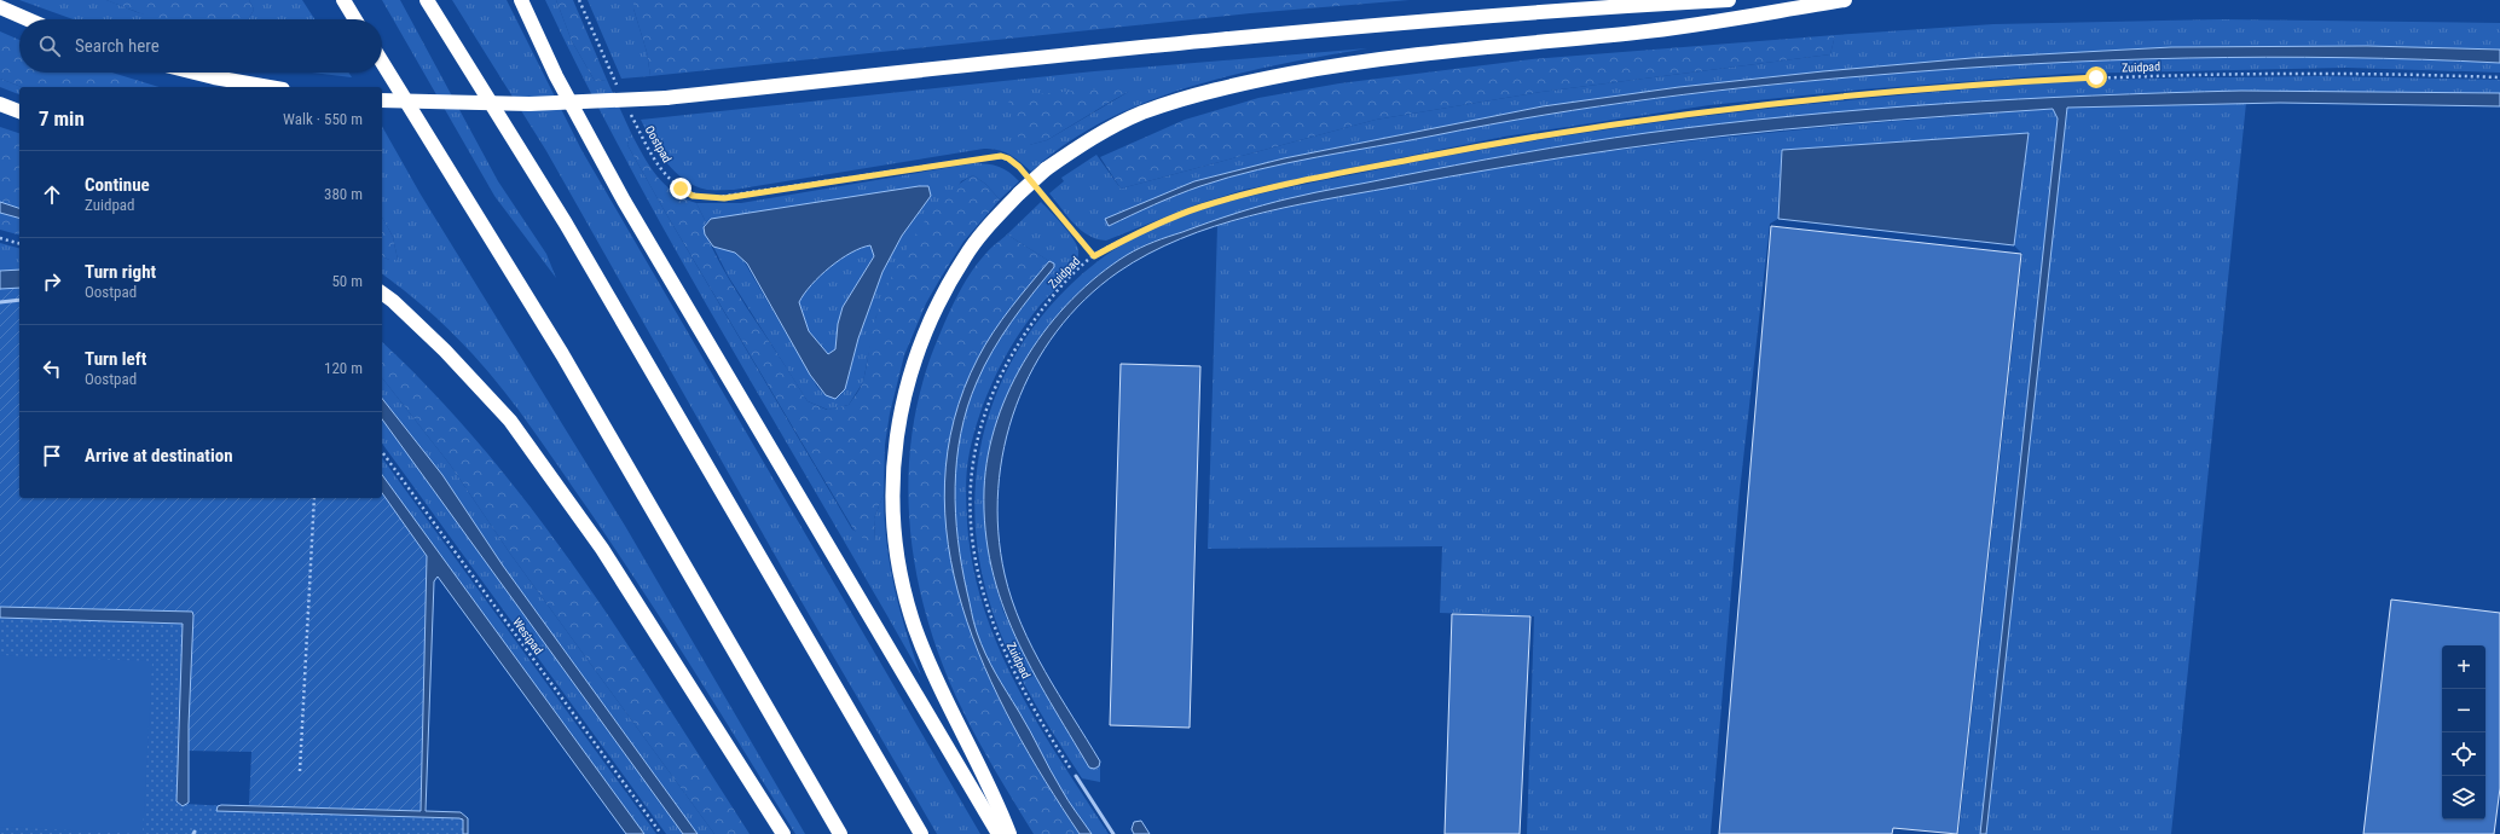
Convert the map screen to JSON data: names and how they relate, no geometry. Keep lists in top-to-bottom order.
{
  "streets": {
    "path": ["Zuidpad", "Oostpad", "Westpad"]
  },
  "page": {
    "search": "Search here",
    "heading": ["7 min", "Walk · 550 m"],
    "list": [
      ["Continue", "Zuidpad", "380 m"],
      ["Turn right", "Oostpad", "50 m"],
      ["Turn left", "Oostpad", "120 m"],
      "Arrive at destination"
    ],
    "map_buttons": ["+", "−"]
  }
}
